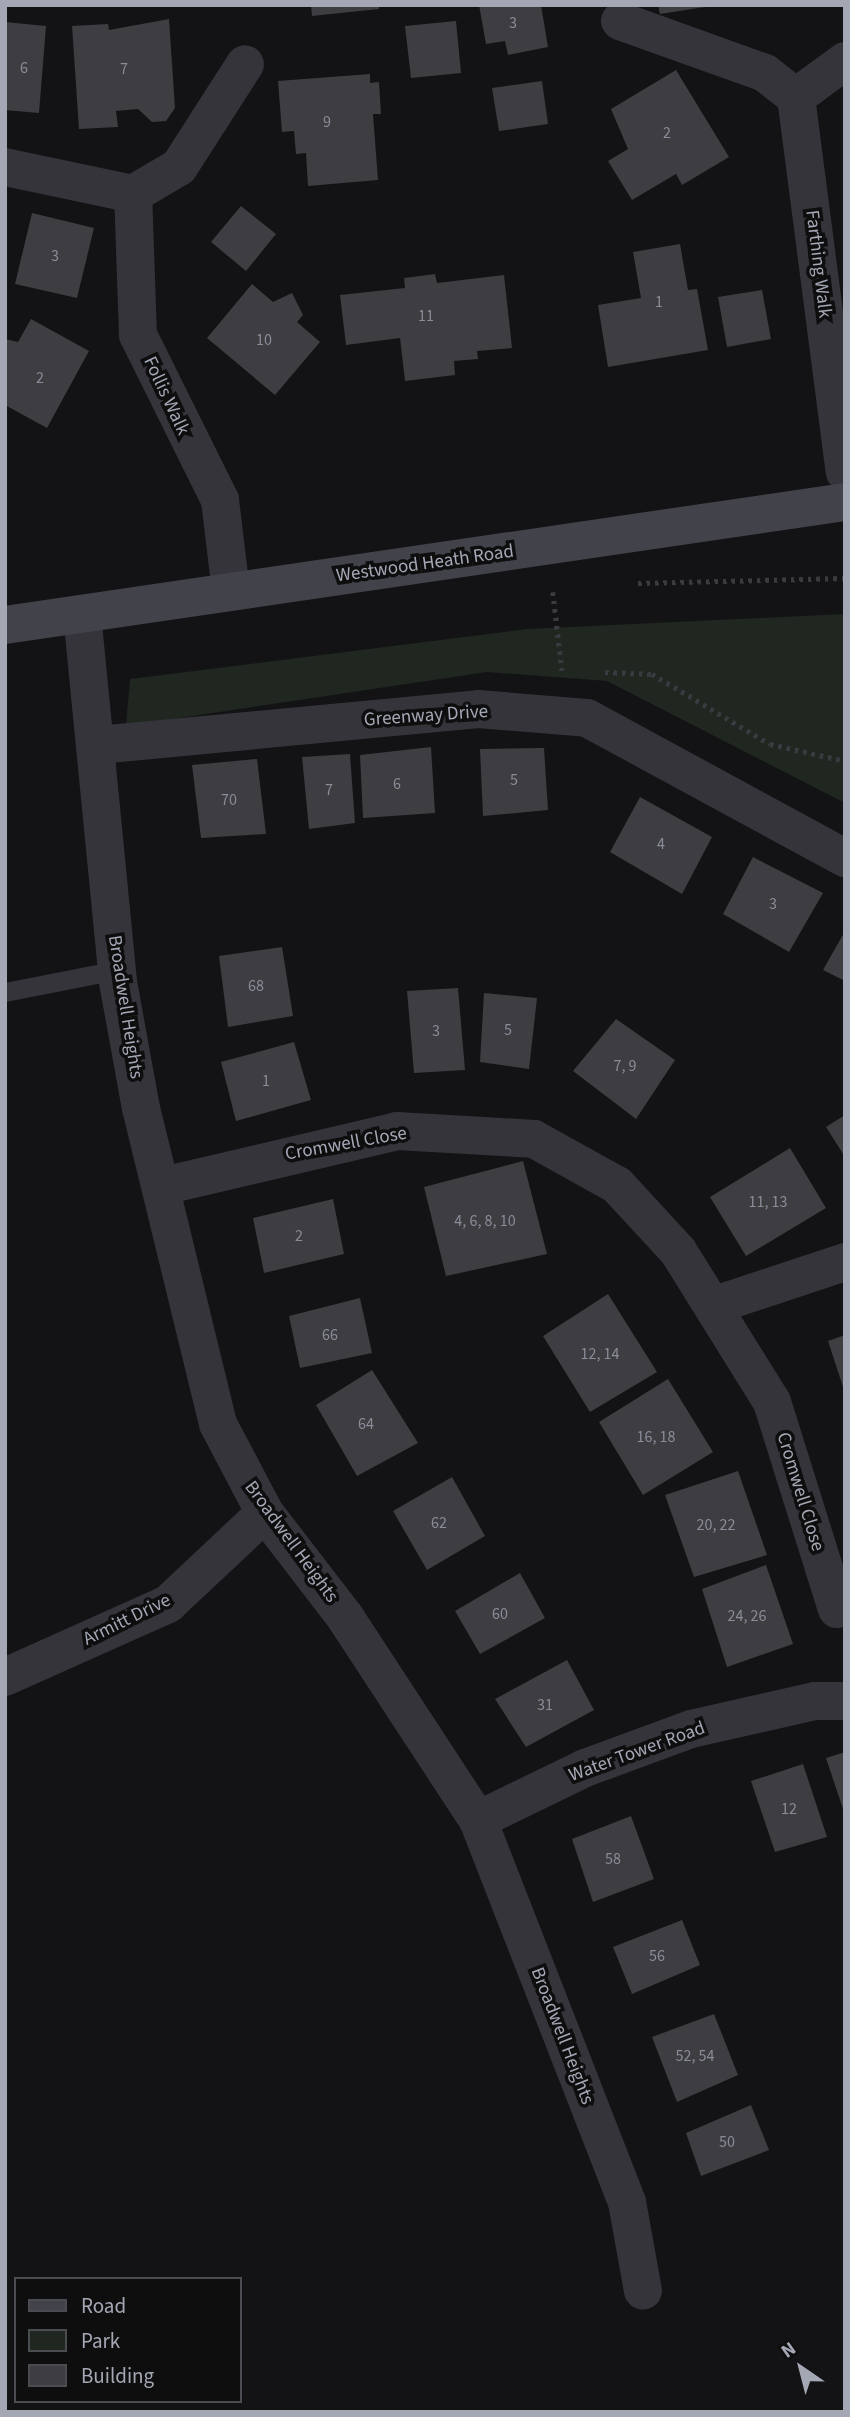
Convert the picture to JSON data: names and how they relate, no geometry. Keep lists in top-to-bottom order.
{
  "streets": {
    "street": [
      "Farthing Walk",
      "Follis Walk",
      "Westwood Heath Road",
      "Greenway Drive",
      "Broadwell Heights",
      "Cromwell Close",
      "Armitt Drive",
      "Water Tower Road"
    ]
  },
  "crossings": [
    ["Follis Walk", "Westwood Heath Road"],
    ["Westwood Heath Road", "Broadwell Heights"],
    ["Greenway Drive", "Broadwell Heights"],
    ["Broadwell Heights", "Cromwell Close"],
    ["Broadwell Heights", "Armitt Drive"],
    ["Broadwell Heights", "Water Tower Road"]
  ],
  "house_numbers": [
    "3",
    "6",
    "7",
    "9",
    "2",
    "3",
    "1",
    "11",
    "10",
    "2",
    "5",
    "6",
    "7",
    "70",
    "4",
    "3",
    "68",
    "5",
    "3",
    "7, 9",
    "1",
    "11, 13",
    "4, 6, 8, 10",
    "2",
    "66",
    "12, 14",
    "64",
    "16, 18",
    "62",
    "20, 22",
    "60",
    "24, 26",
    "31",
    "12",
    "58",
    "56",
    "52, 54",
    "50"
  ],
  "legend": ["Road", "Park", "Building"],
  "north": "top left"
}
